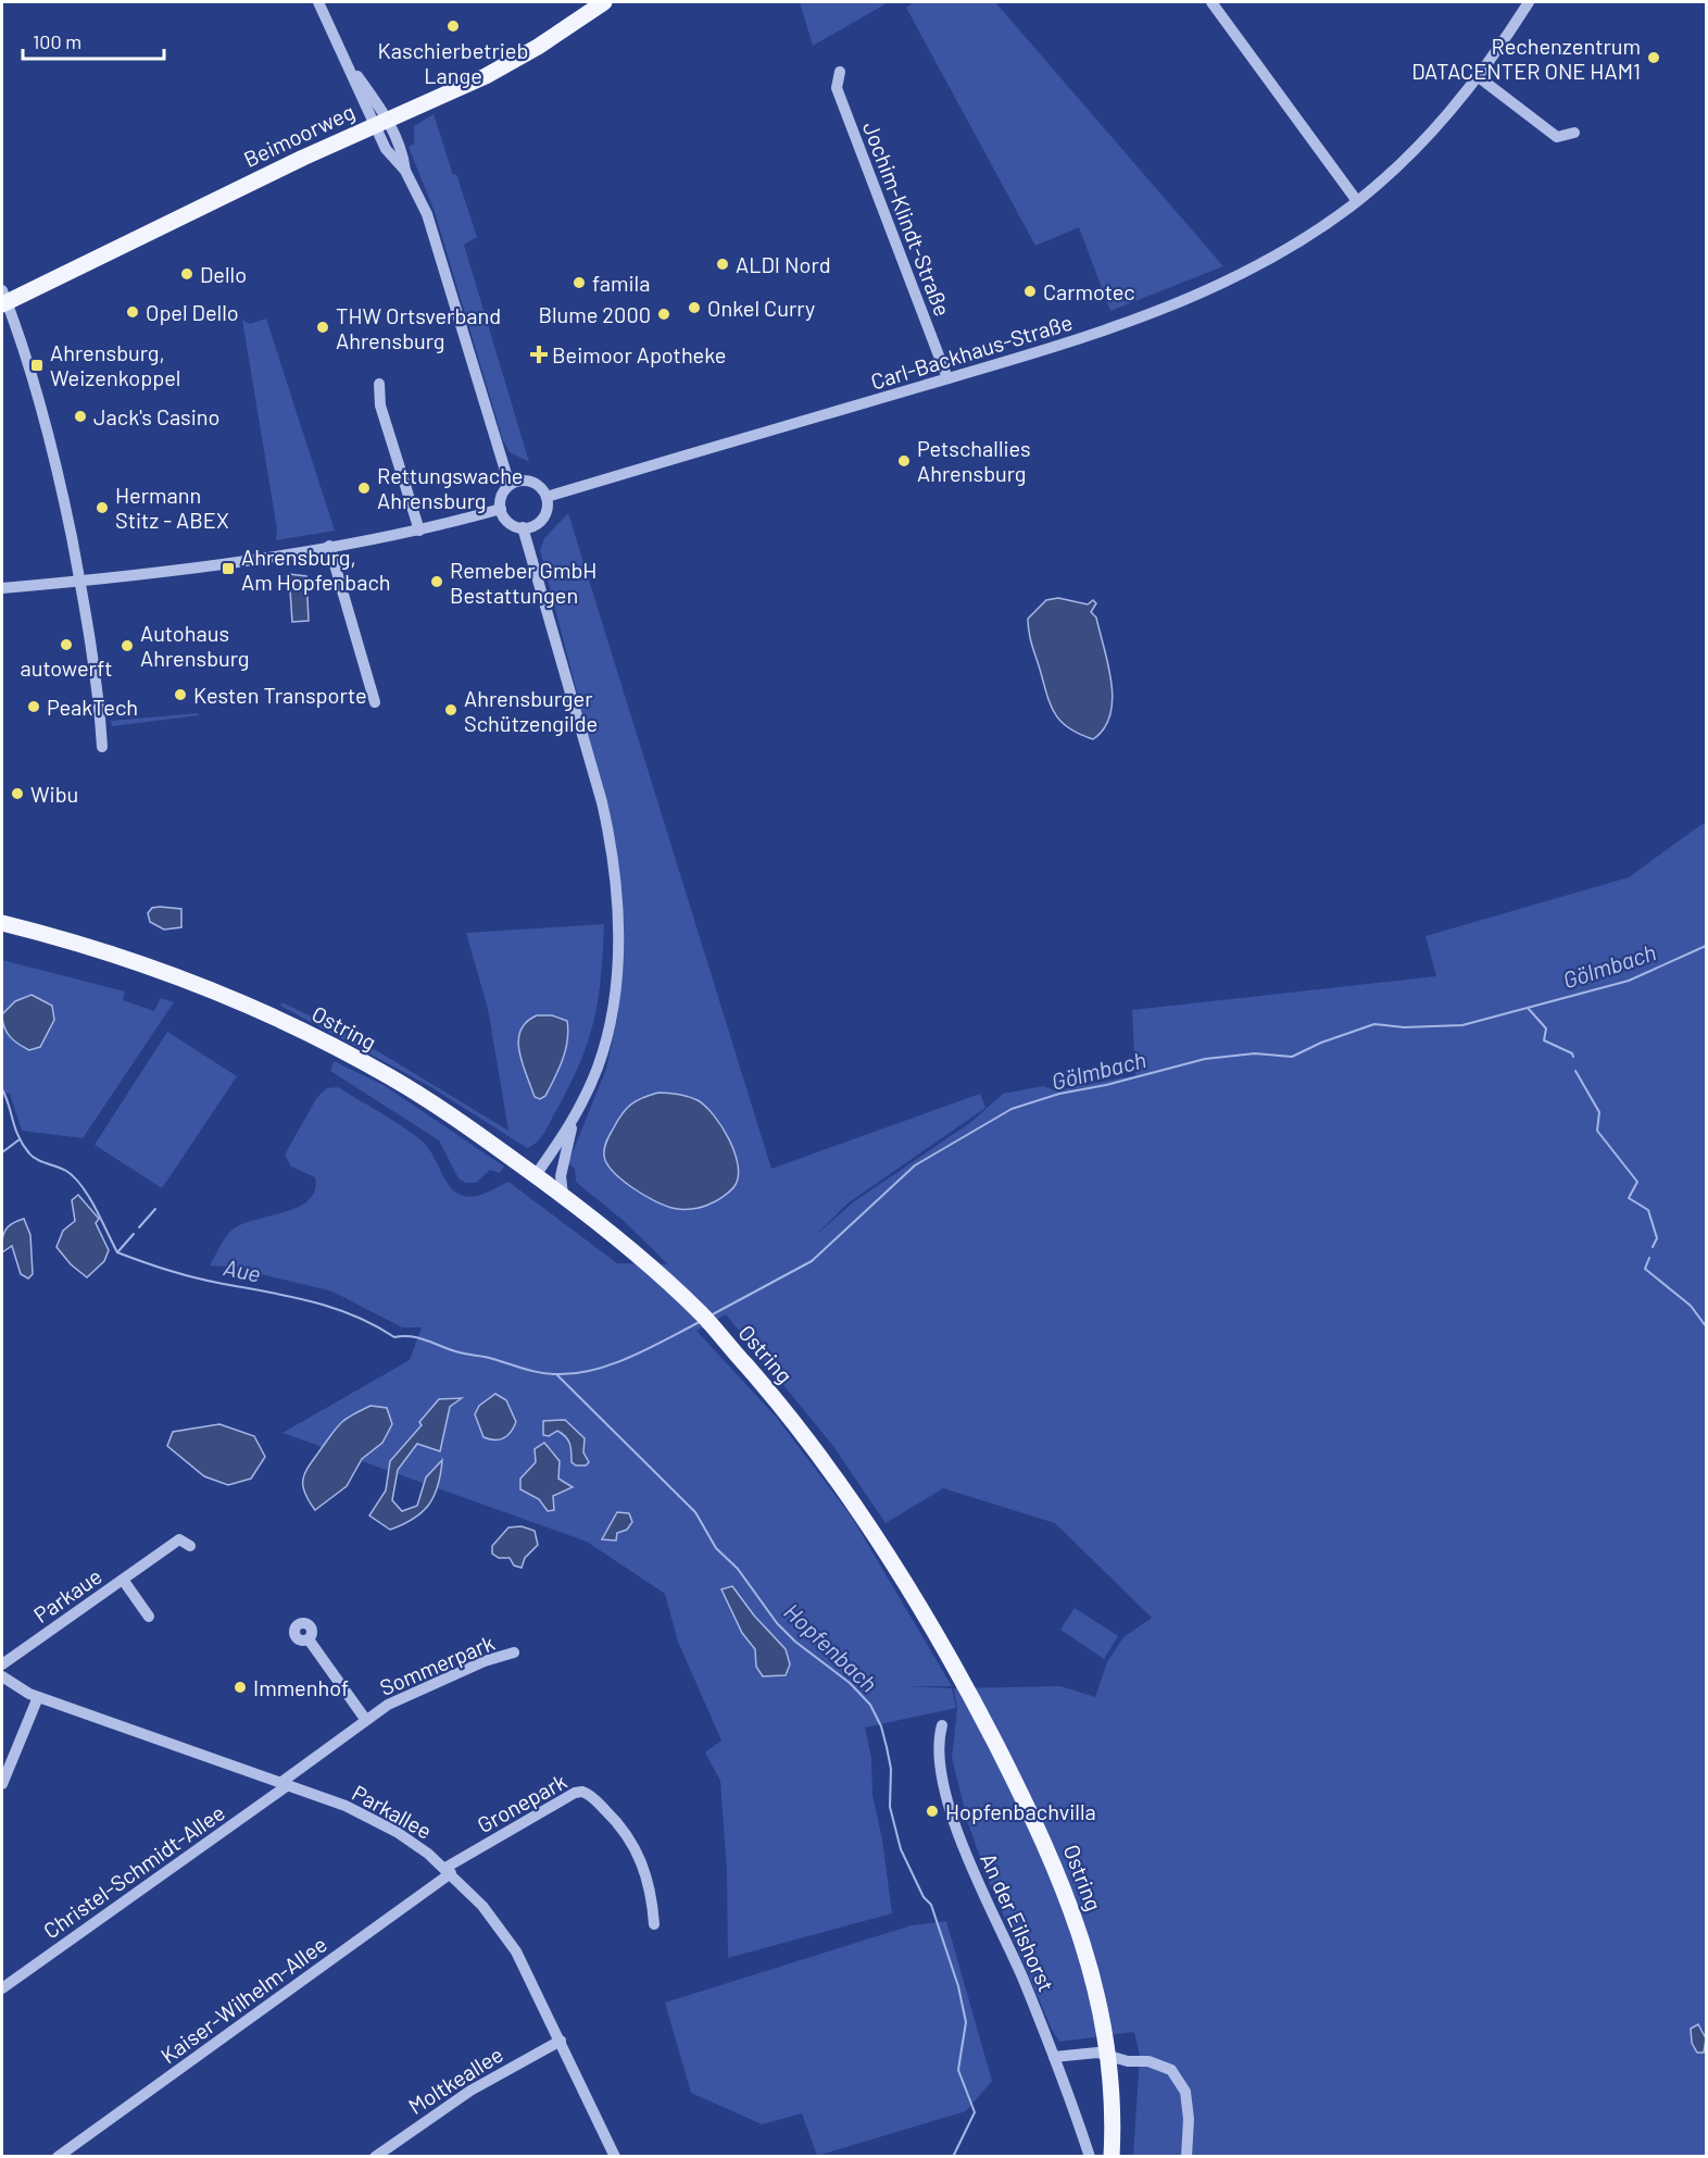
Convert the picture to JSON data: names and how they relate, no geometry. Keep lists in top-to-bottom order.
{
  "streets": {
    "main road": ["Beimoorweg", "Ostring"],
    "street": [
      "Jochim-Klindt-Straße",
      "Carl-Backhaus-Straße",
      "Parkaue",
      "Sommerpark",
      "Gronepark",
      "Parkallee",
      "Christel-Schmidt-Allee",
      "An der Eilshorst",
      "Kaiser-Wilhelm-Allee",
      "Moltkeallee"
    ]
  },
  "crossings": [
    ["Jochim-Klindt-Straße", "Carl-Backhaus-Straße"],
    ["Sommerpark", "Parkallee"],
    ["Sommerpark", "Christel-Schmidt-Allee"],
    ["Gronepark", "Parkallee"],
    ["Gronepark", "Kaiser-Wilhelm-Allee"],
    ["Parkallee", "Christel-Schmidt-Allee"],
    ["Parkallee", "Kaiser-Wilhelm-Allee"],
    ["Parkallee", "Moltkeallee"]
  ],
  "water": ["Gölmbach", "Aue", "Hopfenbach"],
  "places": {
    "other": [
      "Kaschierbetrieb Lange",
      "Rechenzentrum DATACENTER ONE HAM1",
      "ALDI Nord",
      "Dello",
      "famila",
      "Carmotec",
      "Onkel Curry",
      "Opel Dello",
      "Blume 2000",
      "THW Ortsverband Ahrensburg",
      "Jack's Casino",
      "Petschallies Ahrensburg",
      "Rettungswache Ahrensburg",
      "Hermann Stitz - ABEX",
      "Remeber GmbH Bestattungen",
      "autowerft",
      "Autohaus Ahrensburg",
      "Kesten Transporte",
      "PeakTech",
      "Ahrensburger Schützengilde",
      "Wibu",
      "Immenhof",
      "Hopfenbachvilla"
    ],
    "health": ["Beimoor Apotheke"],
    "transit": ["Ahrensburg, Weizenkoppel", "Ahrensburg, Am Hopfenbach"]
  },
  "scale_bar": "100 m"
}
